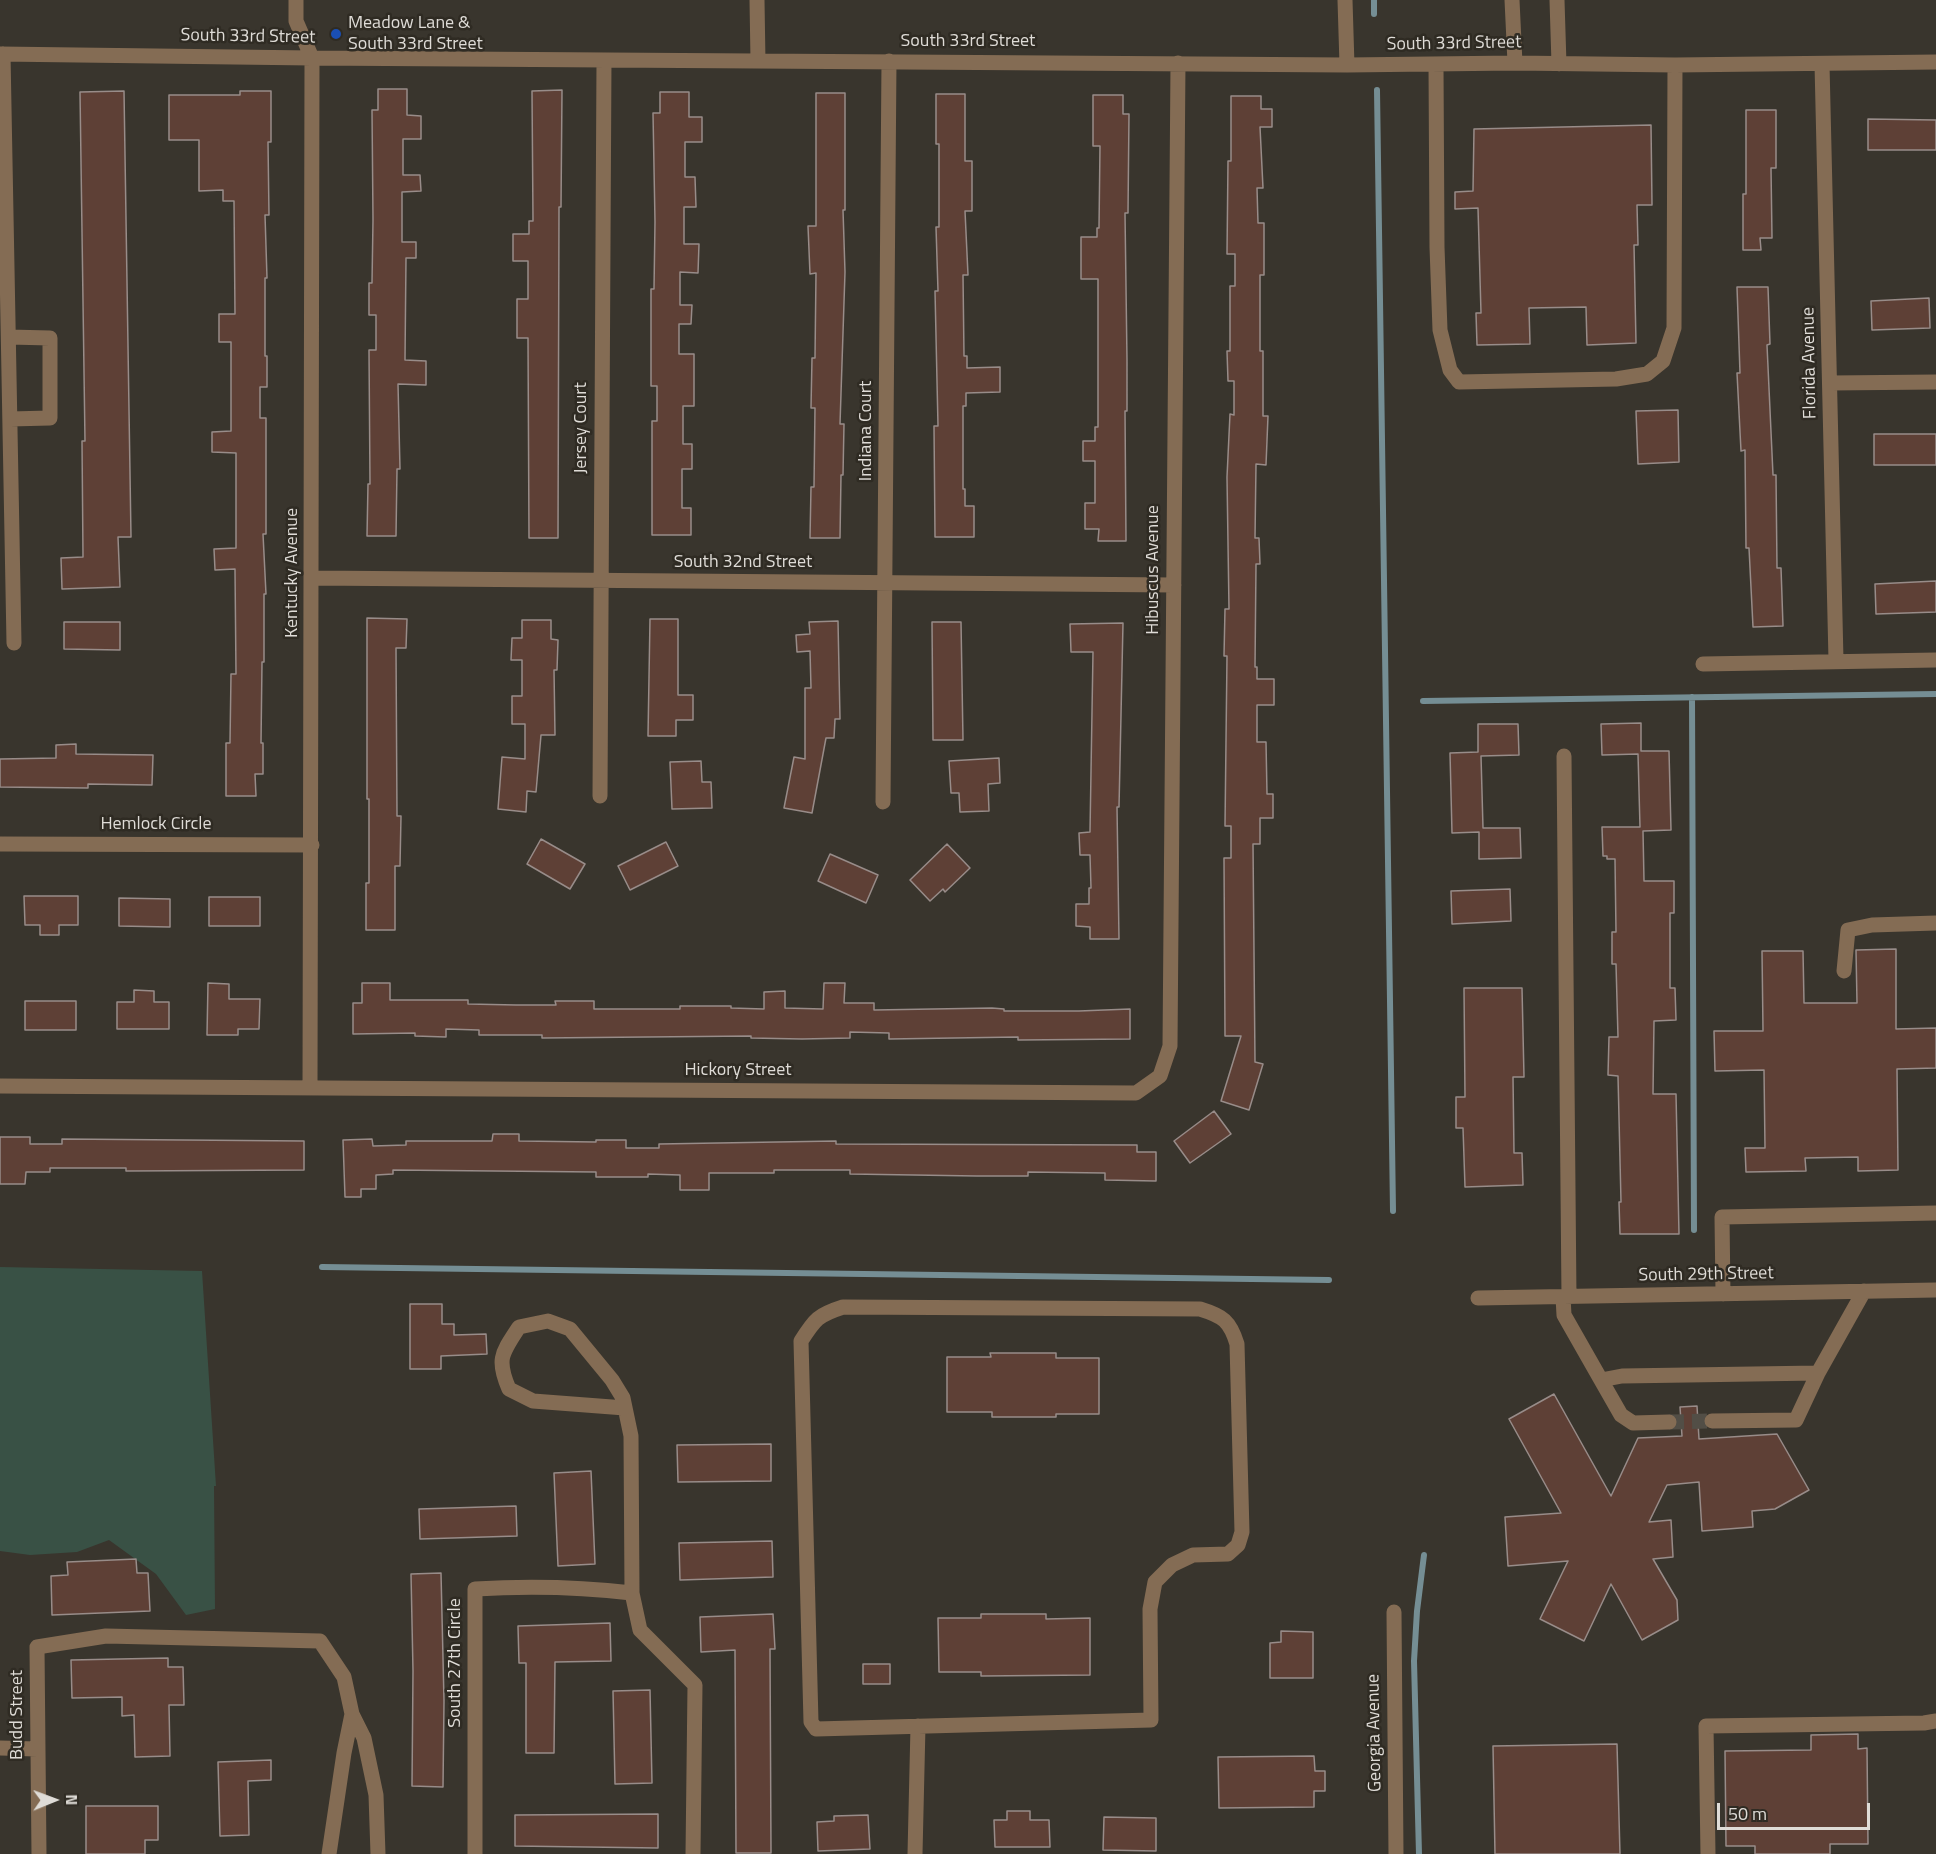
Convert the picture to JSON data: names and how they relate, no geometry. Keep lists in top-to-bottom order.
{
  "streets": {
    "street": [
      "South 33rd Street",
      "Florida Avenue",
      "Jersey Court",
      "Indiana Court",
      "South 32nd Street",
      "Hibuscus Avenue",
      "Kentucky Avenue",
      "Hemlock Circle",
      "Hickory Street",
      "South 29th Street",
      "South 27th Circle",
      "Budd Street",
      "Georgia Avenue"
    ]
  },
  "crossings": [
    ["South 33rd Street", "Florida Avenue"],
    ["South 33rd Street", "Jersey Court"],
    ["South 33rd Street", "Indiana Court"],
    ["South 33rd Street", "Hibuscus Avenue"],
    ["South 33rd Street", "Kentucky Avenue"],
    ["Jersey Court", "South 32nd Street"],
    ["Indiana Court", "South 32nd Street"],
    ["South 32nd Street", "Hibuscus Avenue"],
    ["South 32nd Street", "Kentucky Avenue"],
    ["Hibuscus Avenue", "Hickory Street"],
    ["Kentucky Avenue", "Hemlock Circle"],
    ["Kentucky Avenue", "Hickory Street"]
  ],
  "places": ["Meadow Lane & South 33rd Street"],
  "scale_bar": "50 m",
  "north": "right"
}
